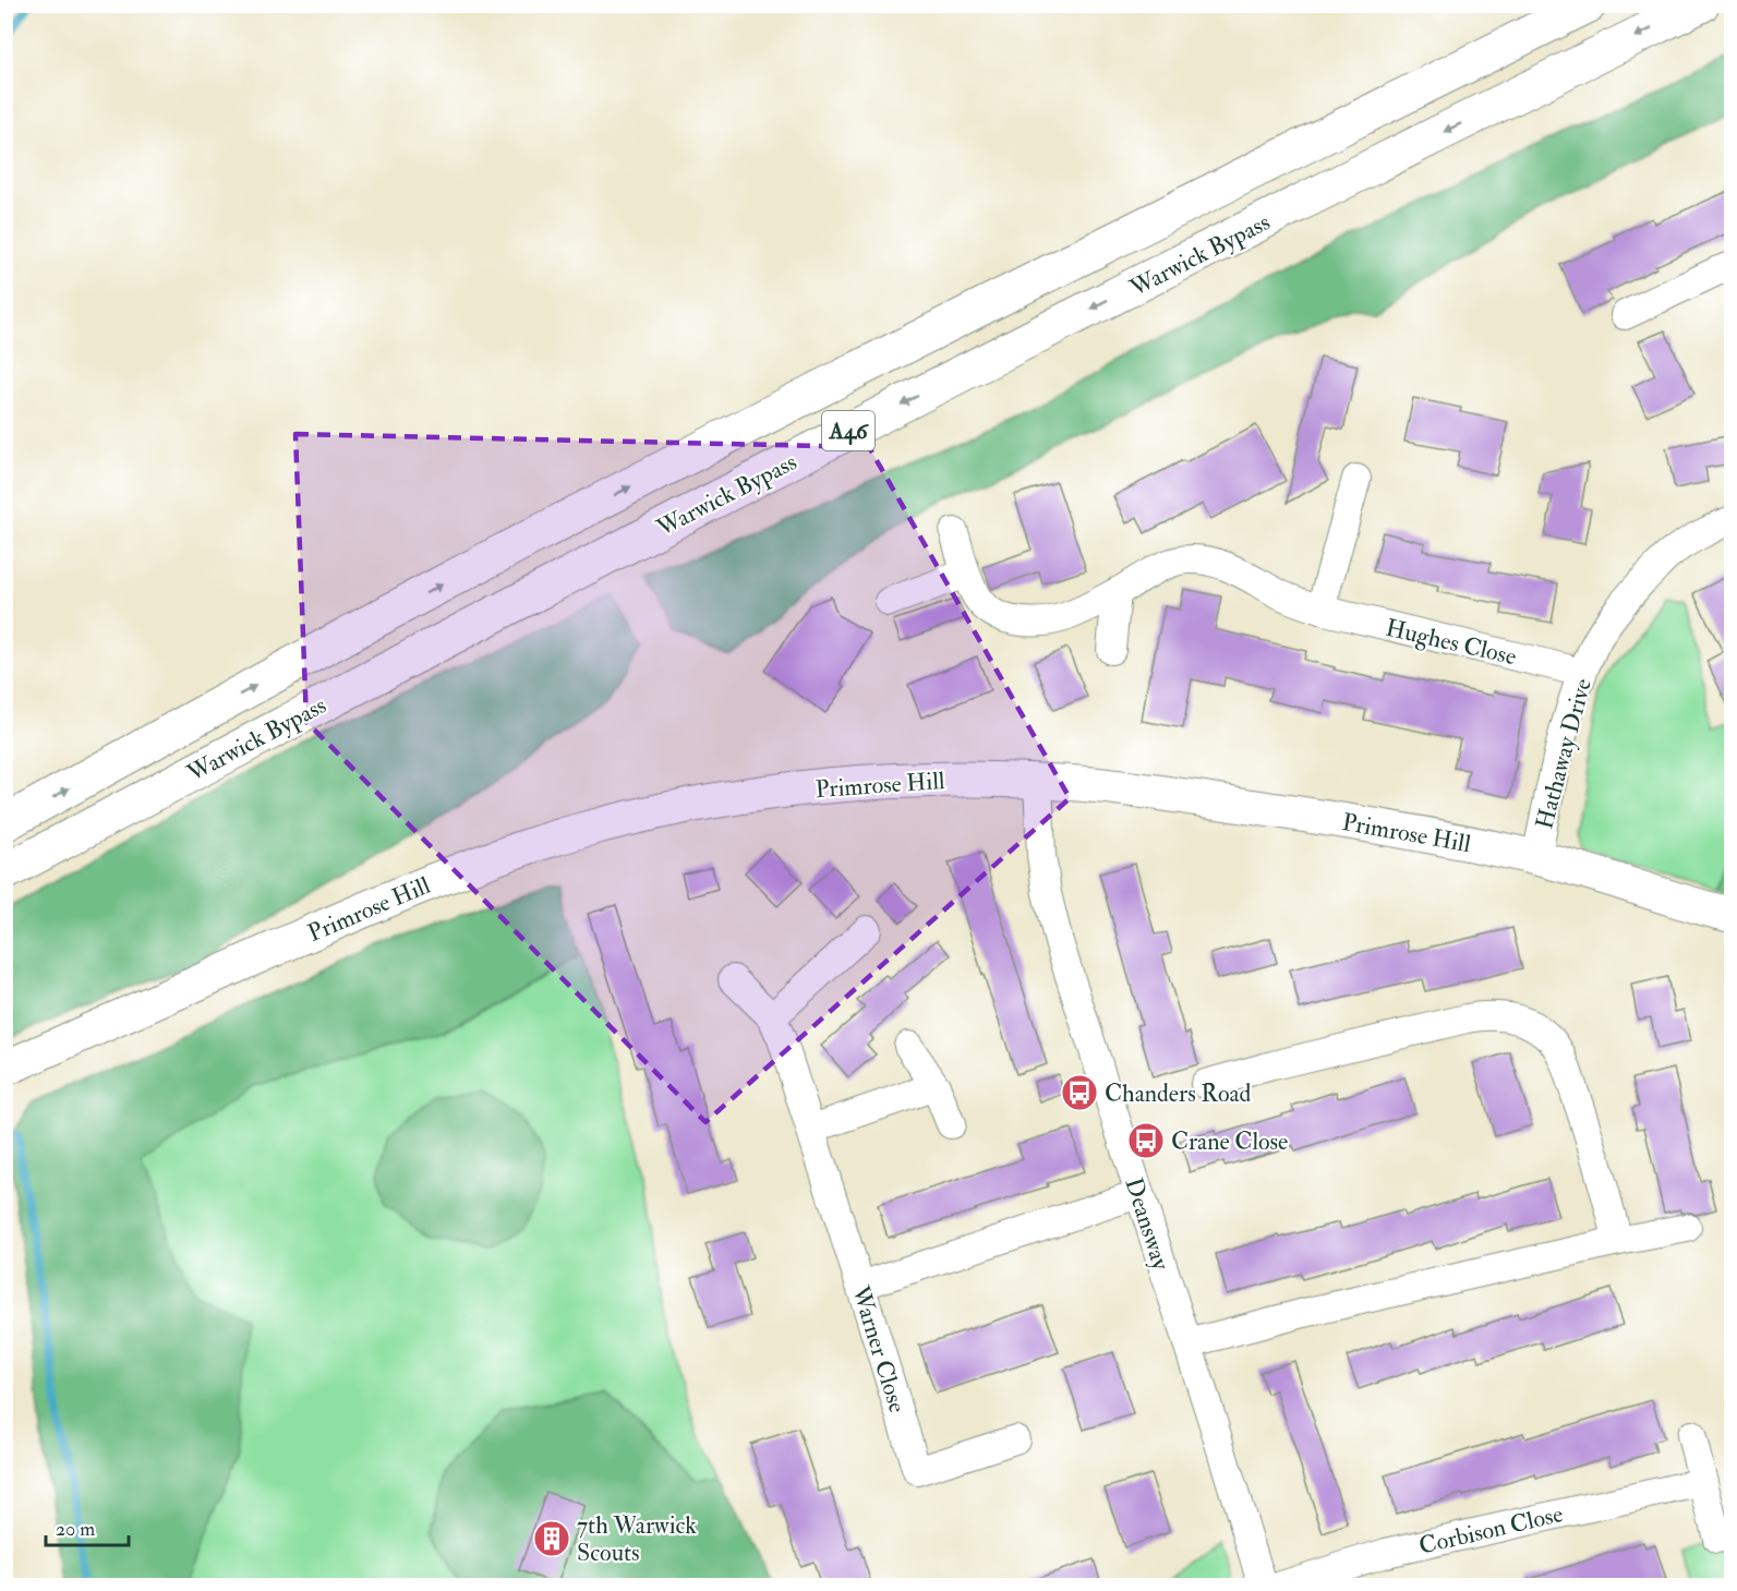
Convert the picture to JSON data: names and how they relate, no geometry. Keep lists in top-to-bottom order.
{
  "streets": {
    "highway": ["Warwick Bypass", "A46"],
    "street": [
      "Hughes Close",
      "Hathaway Drive",
      "Primrose Hill",
      "Deansway",
      "Warner Close",
      "Corbison Close"
    ]
  },
  "crossings": [
    ["Hughes Close", "Hathaway Drive"],
    ["Hathaway Drive", "Primrose Hill"],
    ["Primrose Hill", "Deansway"]
  ],
  "places": {
    "bus stop": ["Chanders Road", "Crane Close"],
    "building": ["7th Warwick Scouts"]
  },
  "scale_bar": "20 m"
}
